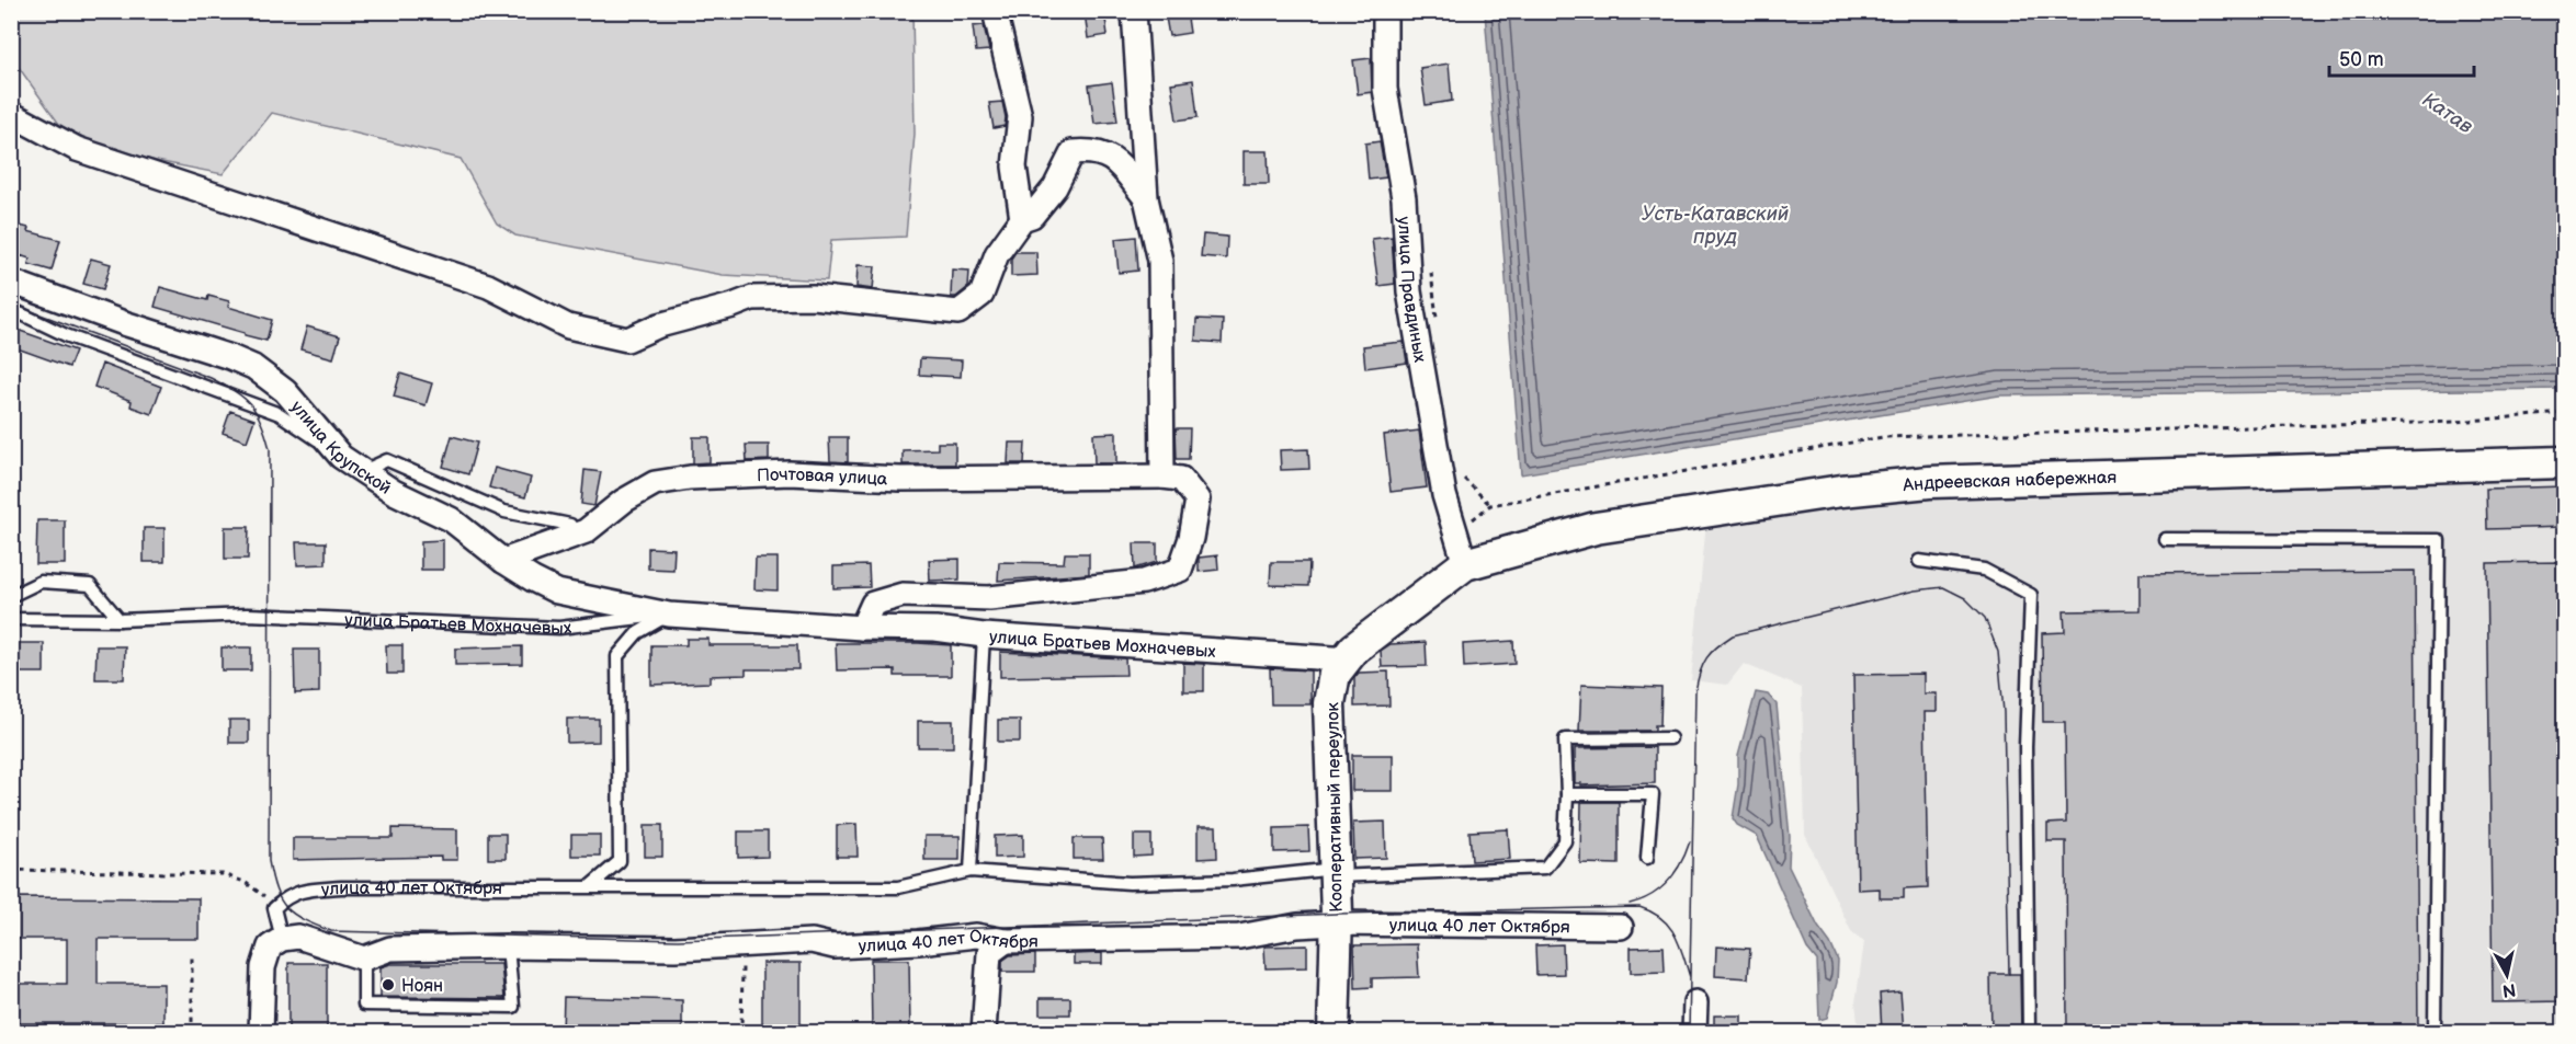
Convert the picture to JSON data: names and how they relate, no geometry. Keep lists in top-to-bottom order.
{
  "streets": {
    "main road": ["Андреевская набережная", "Кооперативный переулок"],
    "street": [
      "улица Правдиных",
      "улица Крупской",
      "Почтовая улица",
      "улица Братьев Мохначевых",
      "улица 40 лет Октября"
    ]
  },
  "crossings": [
    ["улица Правдиных", "Андреевская набережная"],
    ["улица Правдиных", "Кооперативный переулок"],
    ["улица Крупской", "Почтовая улица"],
    ["улица Крупской", "улица Братьев Мохначевых"],
    ["Андреевская набережная", "Кооперативный переулок"],
    ["улица Братьев Мохначевых", "Кооперативный переулок"],
    ["Кооперативный переулок", "улица 40 лет Октября"]
  ],
  "water": ["Катав", "Усть-Катавский пруд"],
  "places": ["Ноян"],
  "scale_bar": "50 m",
  "north": "bottom"
}
